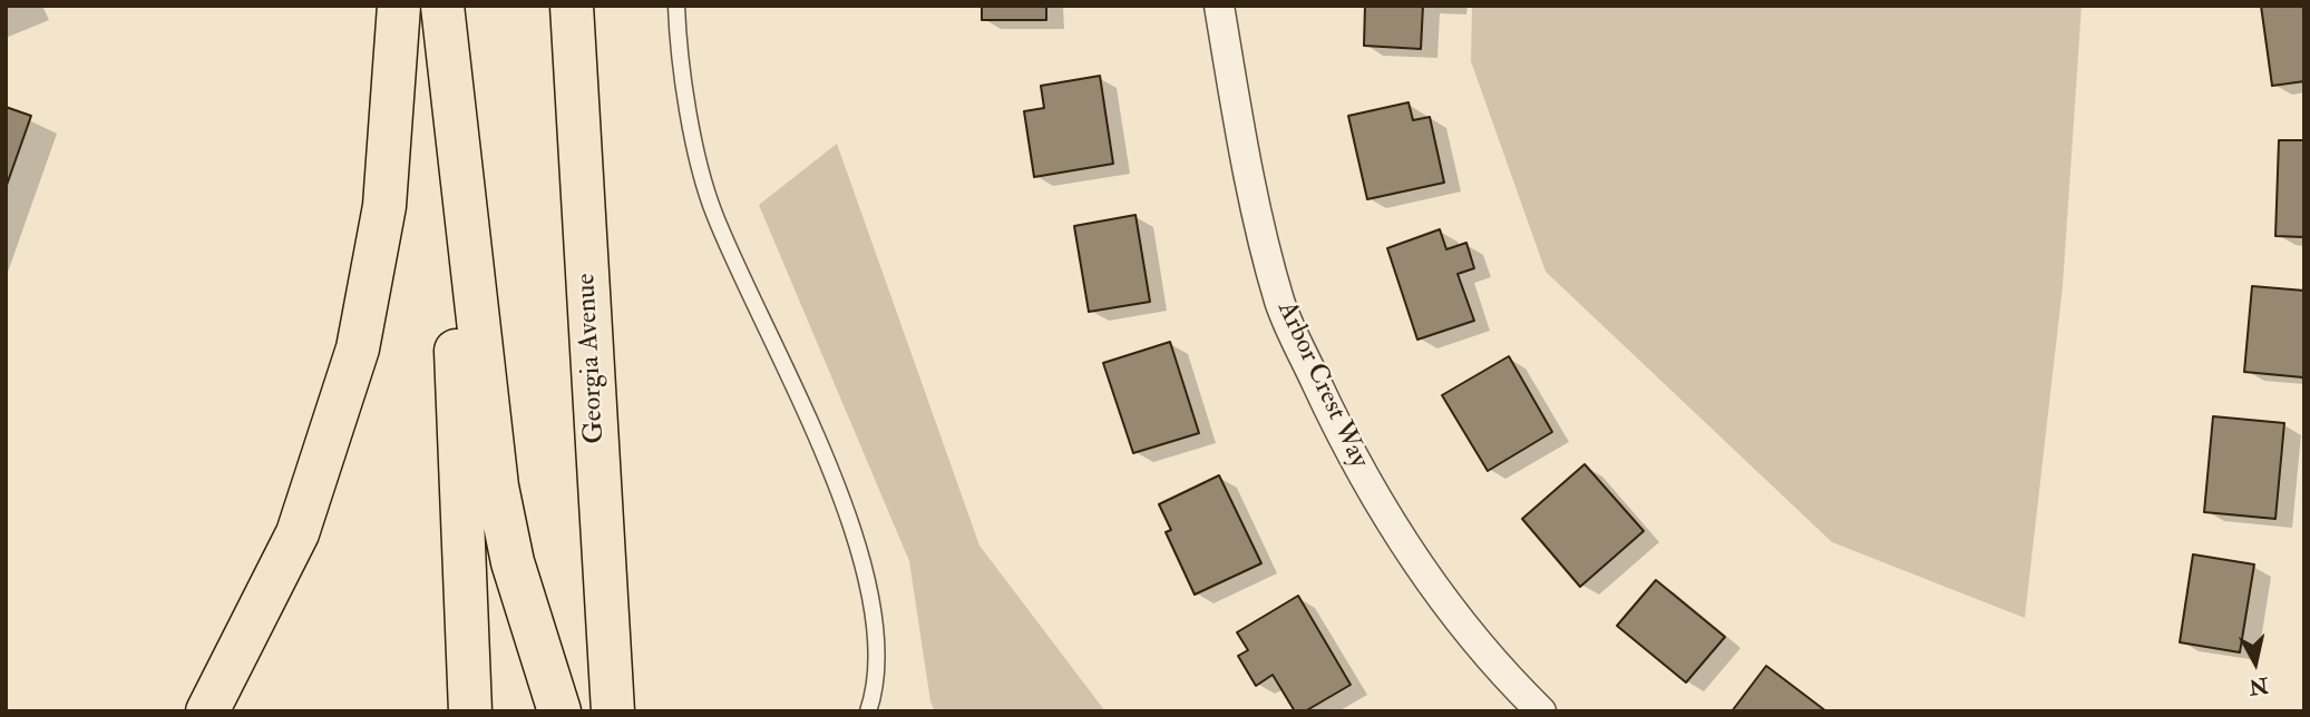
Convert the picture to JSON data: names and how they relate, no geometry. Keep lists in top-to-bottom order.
{
  "streets": {
    "main road": ["Georgia Avenue"],
    "street": ["Arbor Crest Way"]
  },
  "north": "bottom"
}
